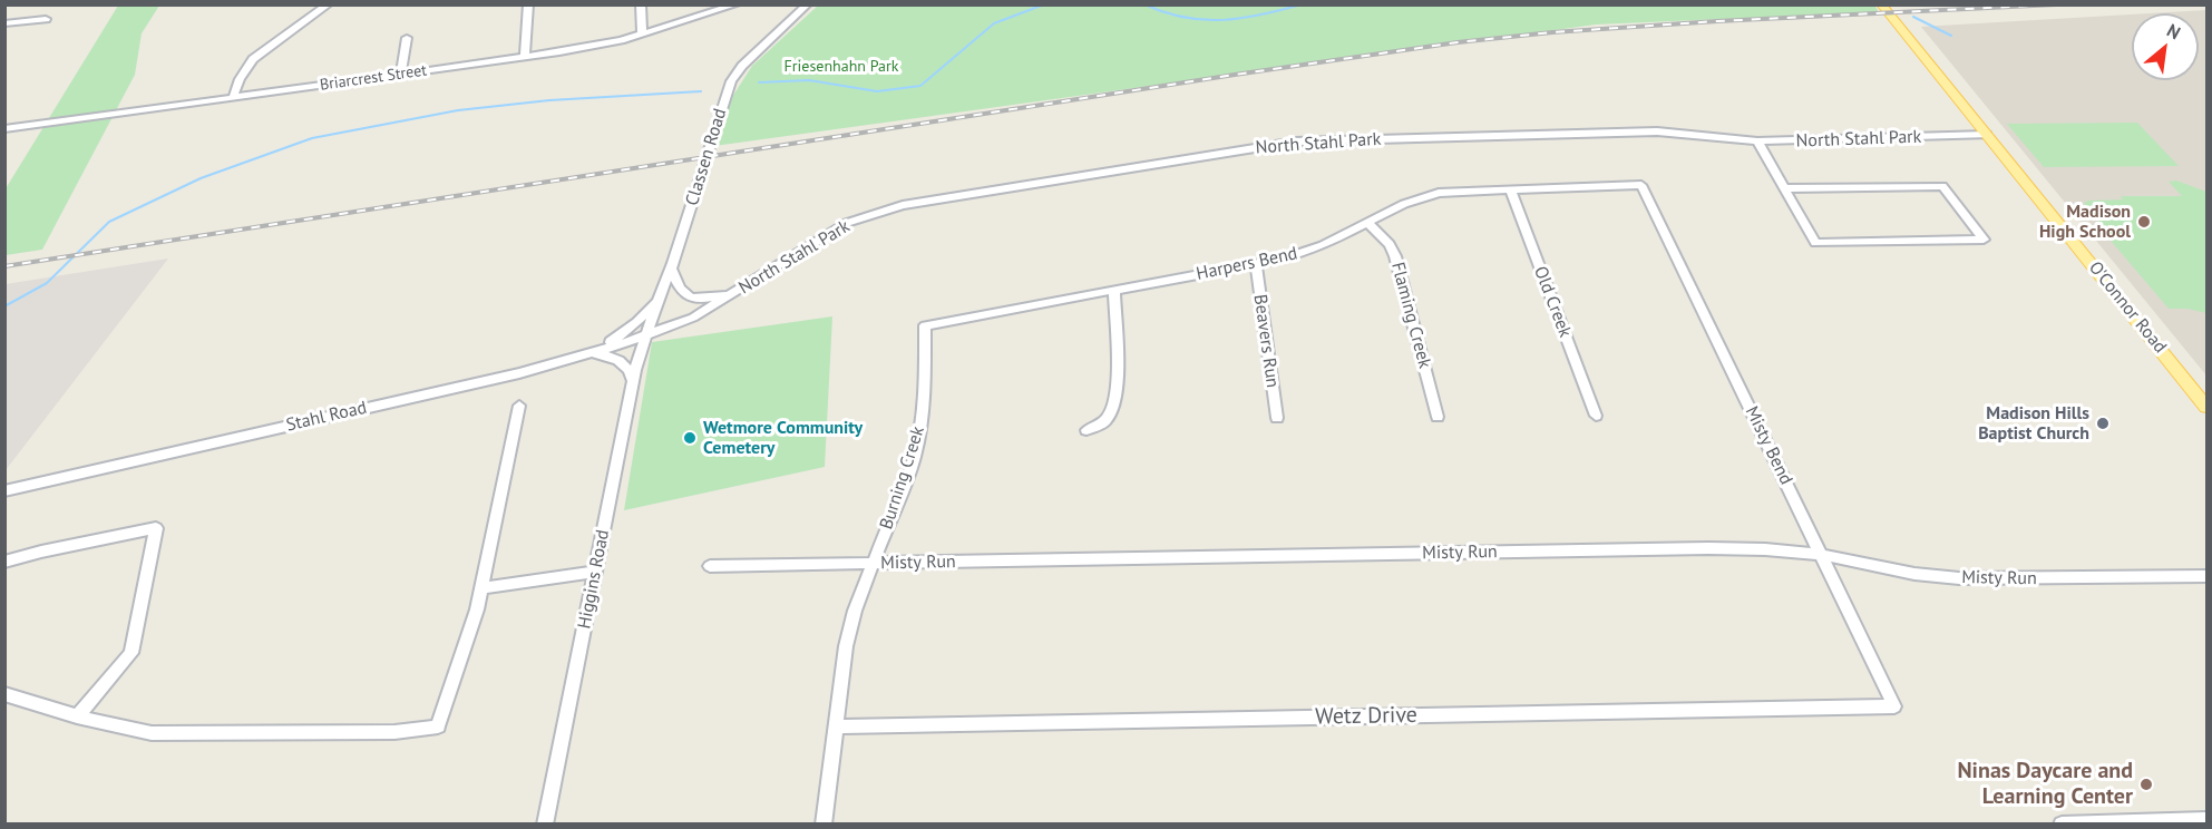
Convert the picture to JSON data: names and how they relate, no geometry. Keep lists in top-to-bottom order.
{
  "streets": {
    "main road": ["O'Connor Road"],
    "street": [
      "Briarcrest Street",
      "North Stahl Park",
      "Classen Road",
      "Harpers Bend",
      "Old Creek",
      "Flaming Creek",
      "Beavers Run",
      "Stahl Road",
      "Misty Bend",
      "Burning Creek",
      "Misty Run",
      "Higgins Road",
      "Wetz Drive"
    ]
  },
  "crossings": [
    ["North Stahl Park", "Classen Road"],
    ["North Stahl Park", "O'Connor Road"],
    ["North Stahl Park", "Stahl Road"],
    ["North Stahl Park", "Higgins Road"],
    ["Classen Road", "Stahl Road"],
    ["Classen Road", "Higgins Road"],
    ["Harpers Bend", "Old Creek"],
    ["Harpers Bend", "Flaming Creek"],
    ["Harpers Bend", "Beavers Run"],
    ["Harpers Bend", "Misty Bend"],
    ["Harpers Bend", "Burning Creek"],
    ["Stahl Road", "Higgins Road"],
    ["Misty Bend", "Misty Run"],
    ["Misty Bend", "Wetz Drive"],
    ["Burning Creek", "Misty Run"],
    ["Burning Creek", "Wetz Drive"]
  ],
  "parks": ["Friesenhahn Park"],
  "places": [
    "Madison High School",
    "Madison Hills Baptist Church",
    "Wetmore Community Cemetery",
    "Ninas Daycare and Learning Center"
  ],
  "north": "top right"
}
